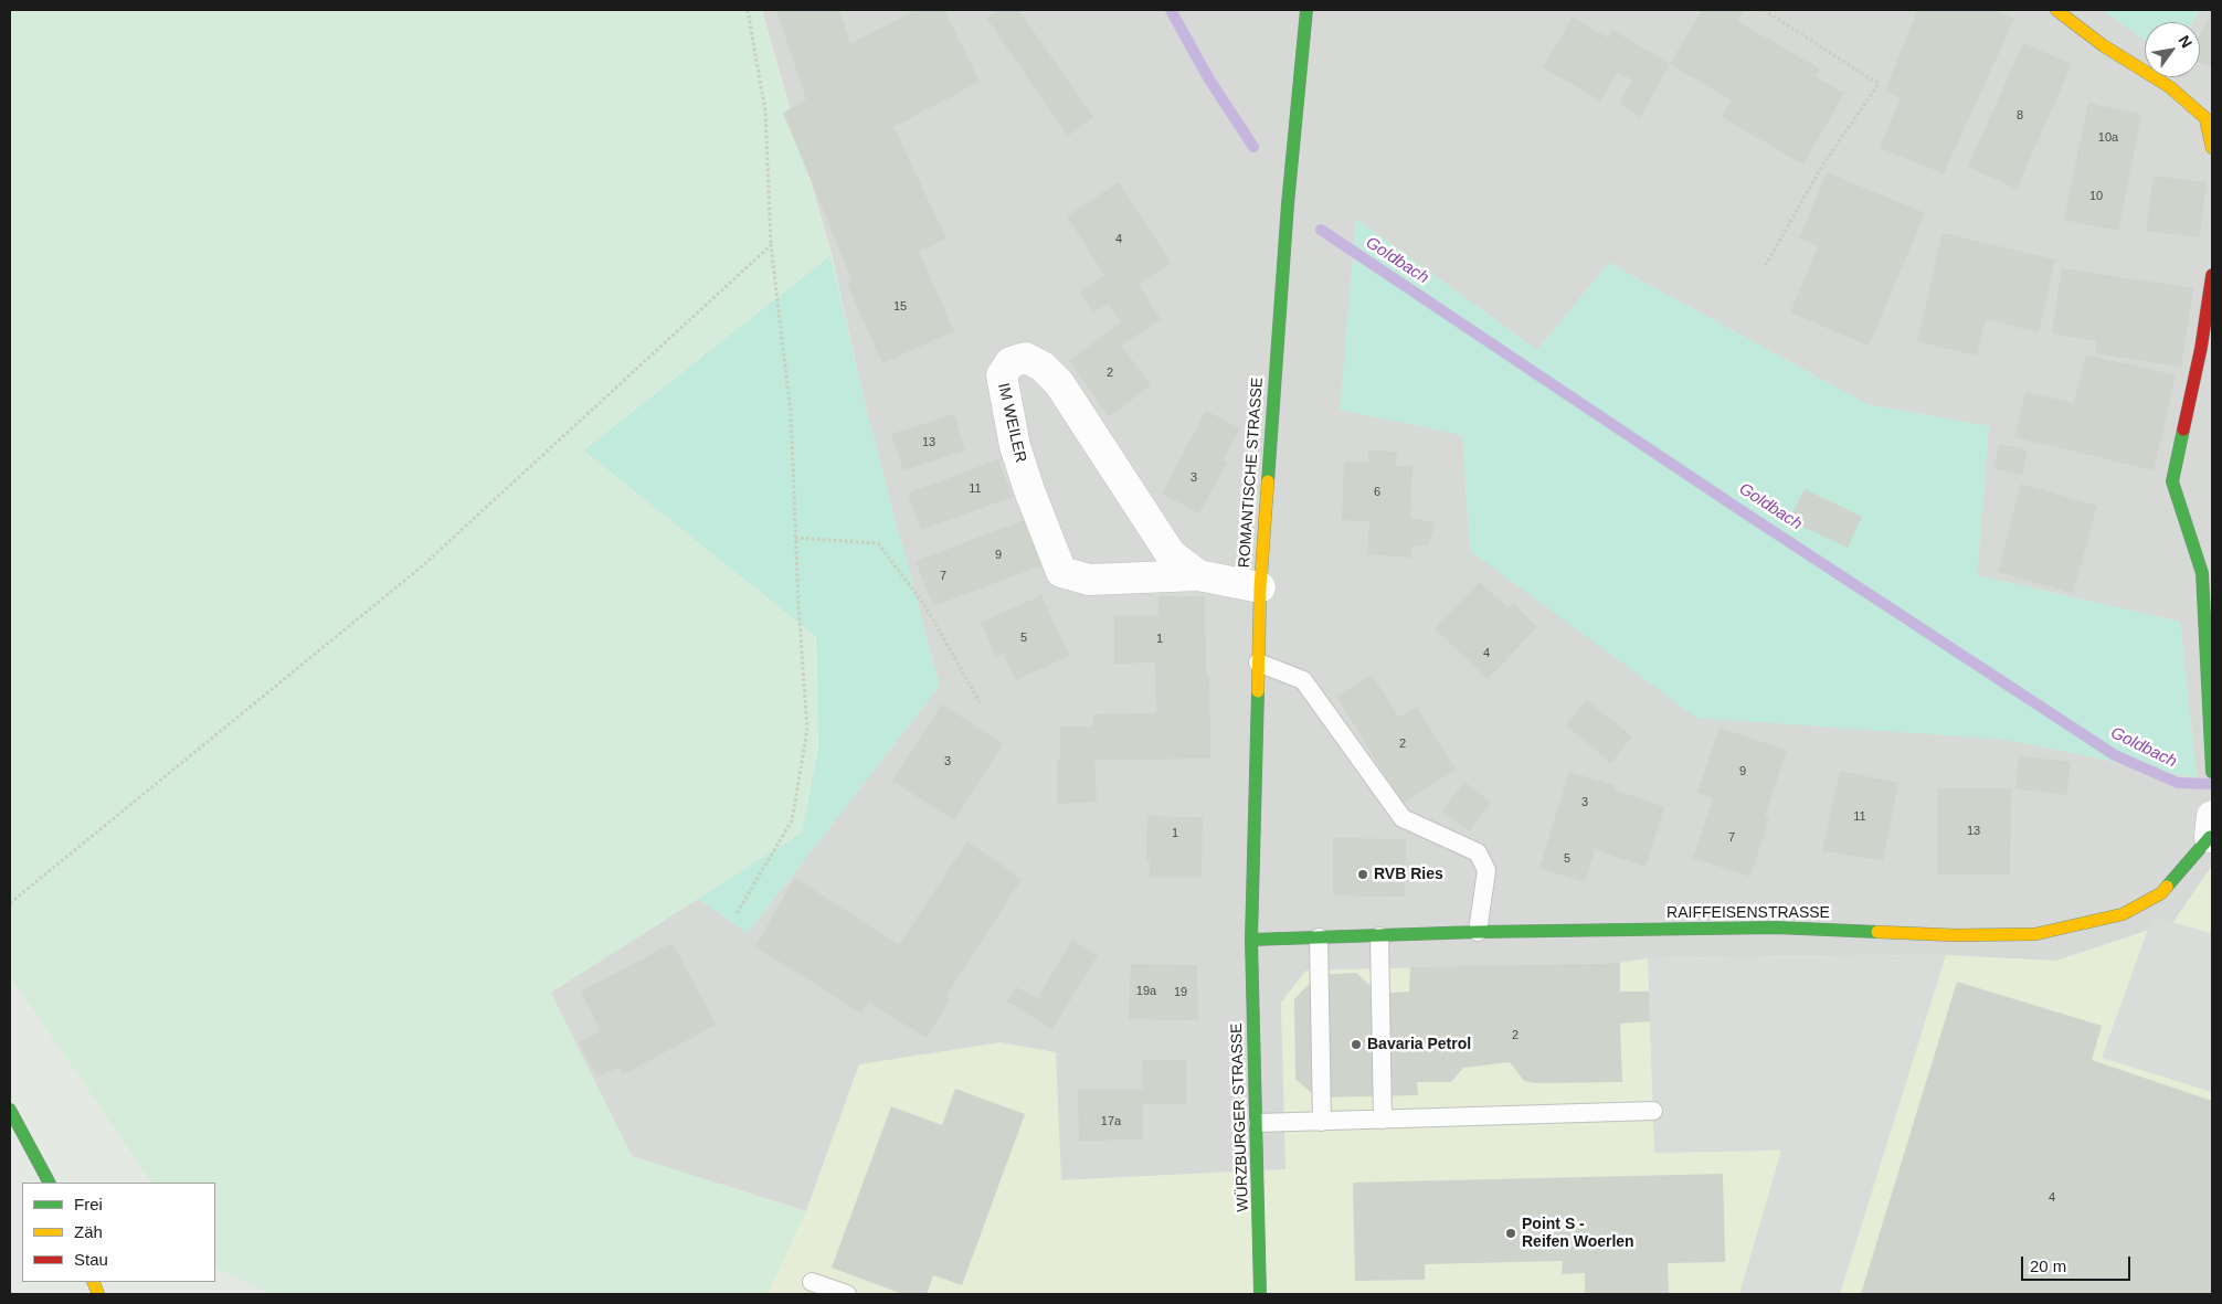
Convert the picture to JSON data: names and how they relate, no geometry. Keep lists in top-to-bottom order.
{
  "streets": {
    "street": [
      "IM WEILER",
      "ROMANTISCHE STRASSE",
      "RAIFFEISENSTRASSE",
      "WÜRZBURGER STRASSE"
    ]
  },
  "crossings": [
    ["IM WEILER", "ROMANTISCHE STRASSE"],
    ["ROMANTISCHE STRASSE", "RAIFFEISENSTRASSE"],
    ["ROMANTISCHE STRASSE", "WÜRZBURGER STRASSE"],
    ["RAIFFEISENSTRASSE", "WÜRZBURGER STRASSE"]
  ],
  "water": ["Goldbach"],
  "places": ["RVB Ries", "Bavaria Petrol", "Point S - Reifen Woerlen"],
  "house_numbers": [
    "8",
    "10a",
    "10",
    "4",
    "15",
    "2",
    "13",
    "3",
    "11",
    "6",
    "9",
    "7",
    "5",
    "1",
    "4",
    "2",
    "3",
    "9",
    "3",
    "11",
    "13",
    "1",
    "7",
    "5",
    "19a",
    "19",
    "2",
    "17a",
    "4"
  ],
  "legend": ["Frei", "Zäh", "Stau"],
  "scale_bar": "20 m",
  "north": "top right"
}
